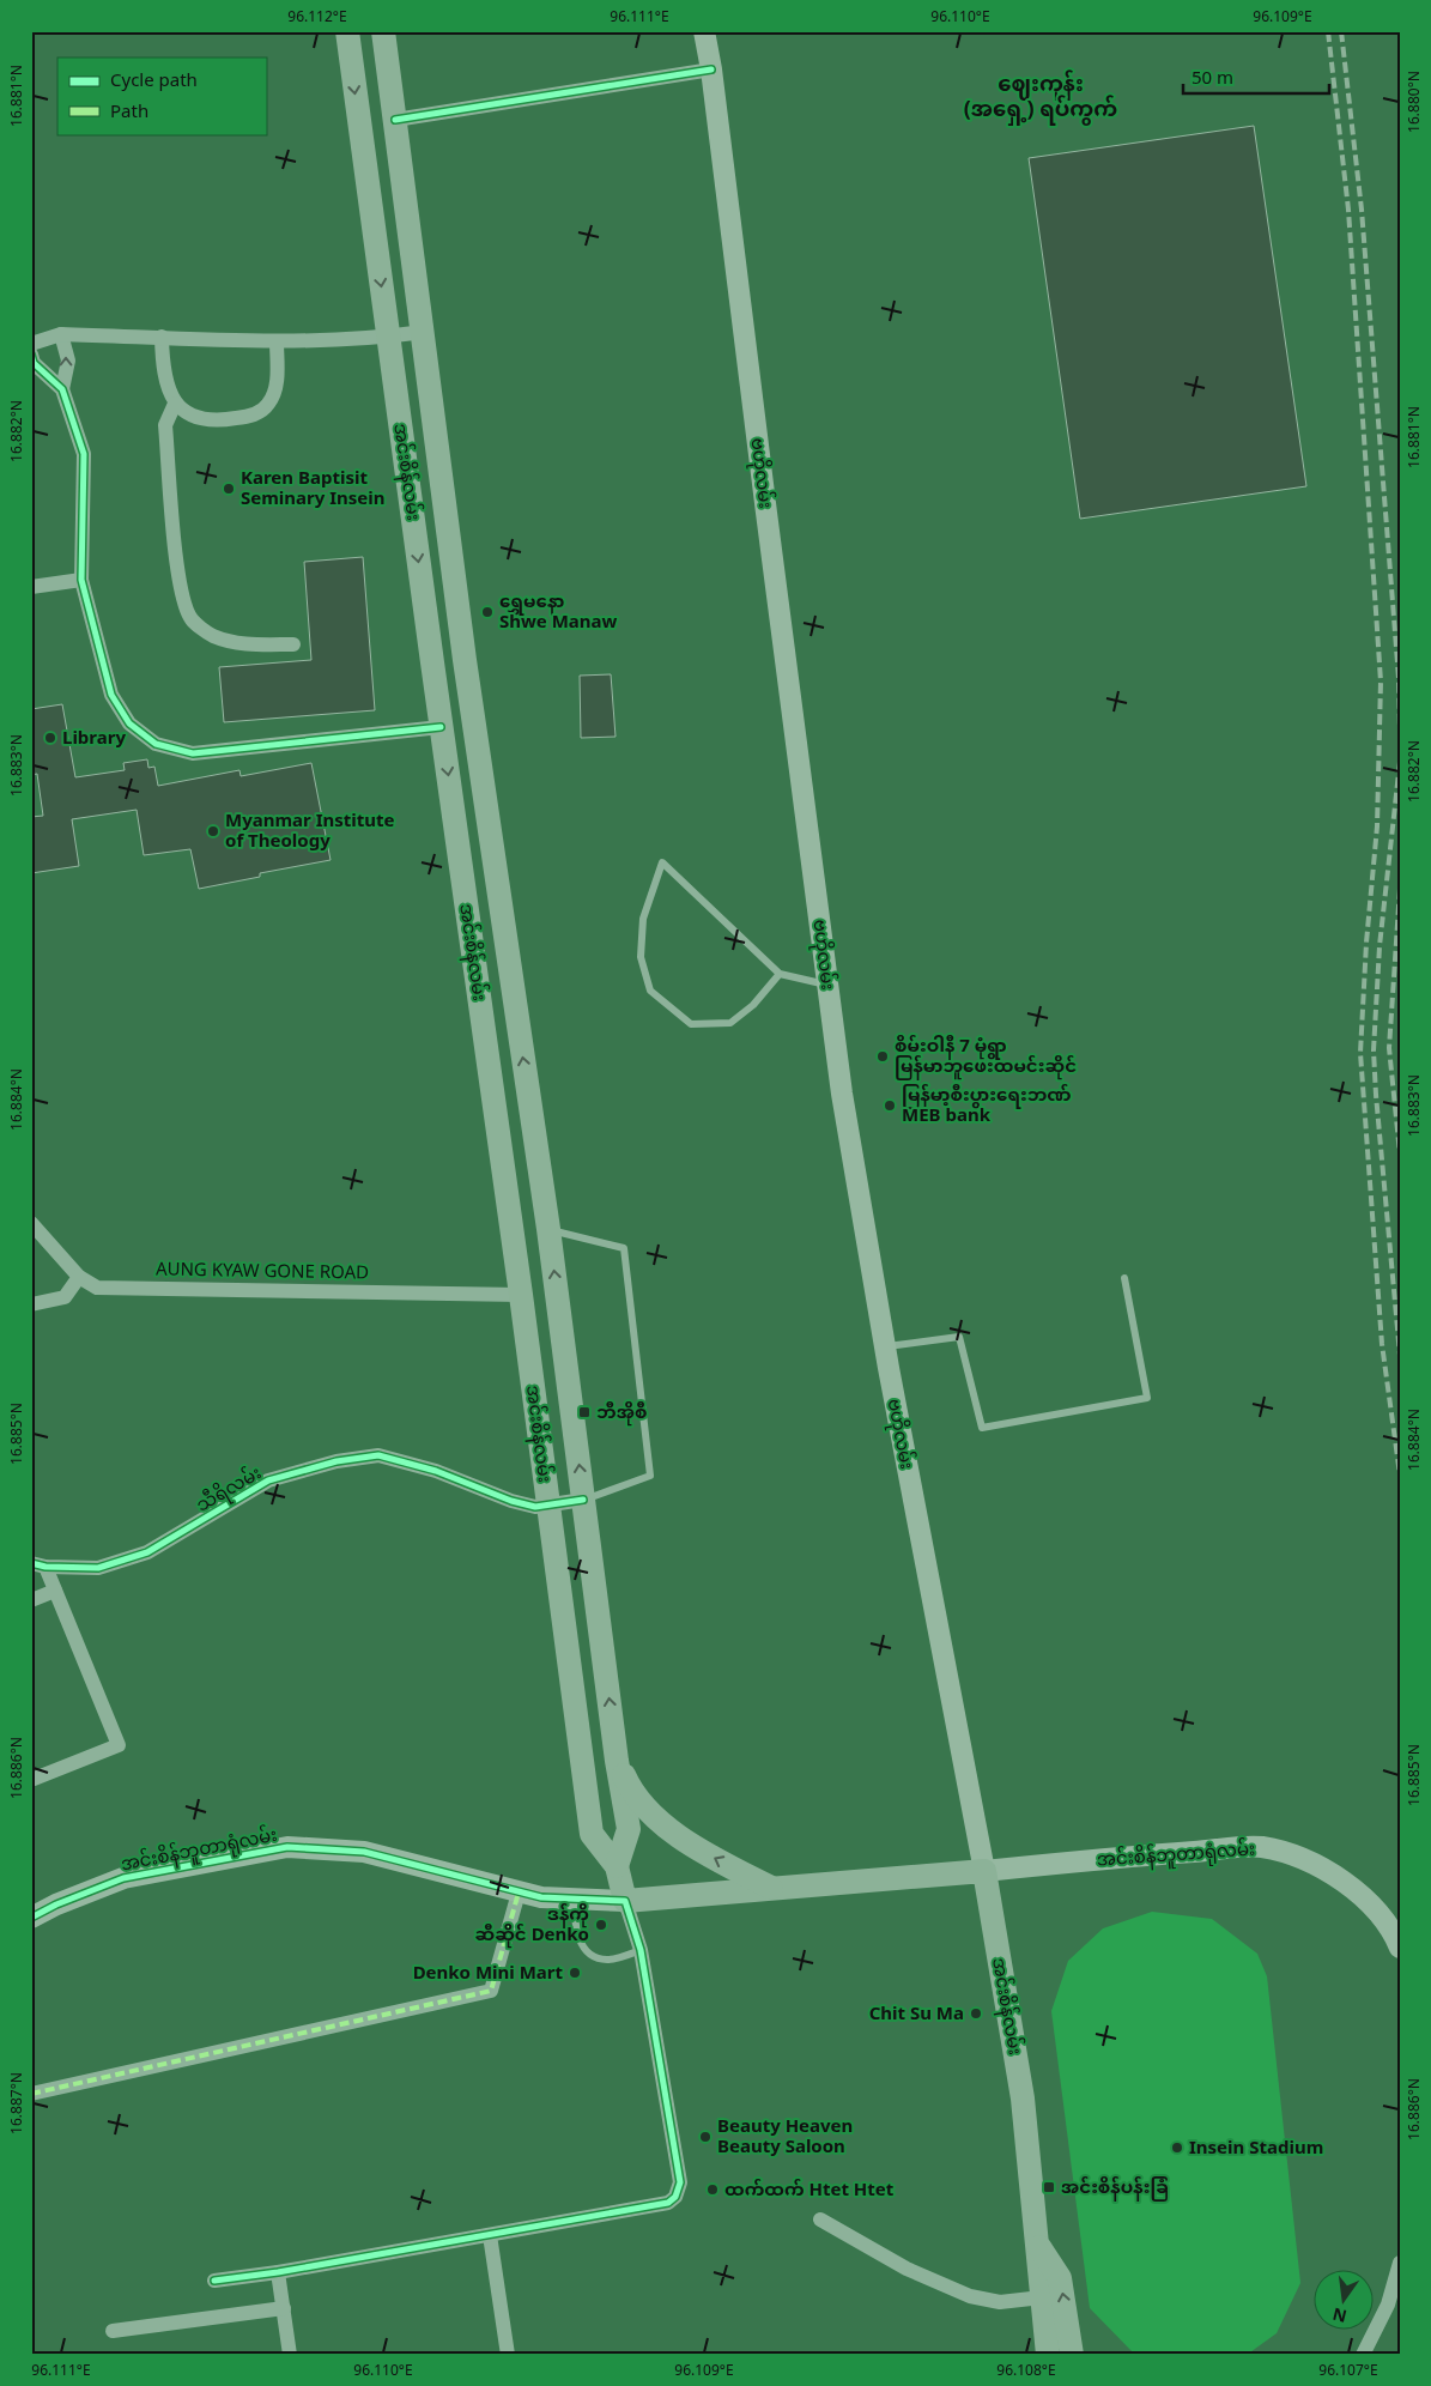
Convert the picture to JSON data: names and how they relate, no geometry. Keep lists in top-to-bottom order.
{
  "streets": {
    "main road": ["အင်းစိန်လမ်း", "ဗဟိုလမ်း", "အင်းစိန်ဘူတာရုံလမ်း"],
    "street": ["AUNG KYAW GONE ROAD", "သီရိလမ်း"]
  },
  "crossings": [
    ["အင်းစိန်လမ်း", "ဗဟိုလမ်း"],
    ["အင်းစိန်လမ်း", "AUNG KYAW GONE ROAD"],
    ["အင်းစိန်လမ်း", "သီရိလမ်း"],
    ["အင်းစိန်လမ်း", "အင်းစိန်ဘူတာရုံလမ်း"],
    ["ဗဟိုလမ်း", "အင်းစိန်ဘူတာရုံလမ်း"]
  ],
  "districts": ["ဈေးကုန်း (အရှေ့) ရပ်ကွက်"],
  "places": {
    "other": [
      "Karen Baptisit Seminary Insein",
      "ရွှေမနော Shwe Manaw",
      "Library",
      "Myanmar Institute of Theology",
      "စိမ်းဝါနီ 7 မုံရွာ မြန်မာဘူဖေးထမင်းဆိုင်",
      "မြန်မာ့စီးပွားရေးဘဏ် MEB bank",
      "ဒန်ကို ဆီဆိုင် Denko",
      "Denko Mini Mart",
      "Chit Su Ma",
      "Beauty Heaven Beauty Saloon",
      "Insein Stadium",
      "ထက်ထက် Htet Htet"
    ],
    "transit": ["ဘီအိုစီ", "အင်းစိန်ပန်းခြံ"]
  },
  "legend": ["Cycle path", "Path"],
  "scale_bar": "50 m",
  "north": "bottom",
  "coordinates": [
    "96.112°E",
    "96.111°E",
    "96.110°E",
    "96.109°E",
    "16.881°N",
    "16.880°N",
    "16.882°N",
    "16.883°N",
    "16.884°N",
    "16.885°N",
    "16.886°N",
    "16.887°N",
    "96.108°E",
    "96.107°E"
  ]
}
